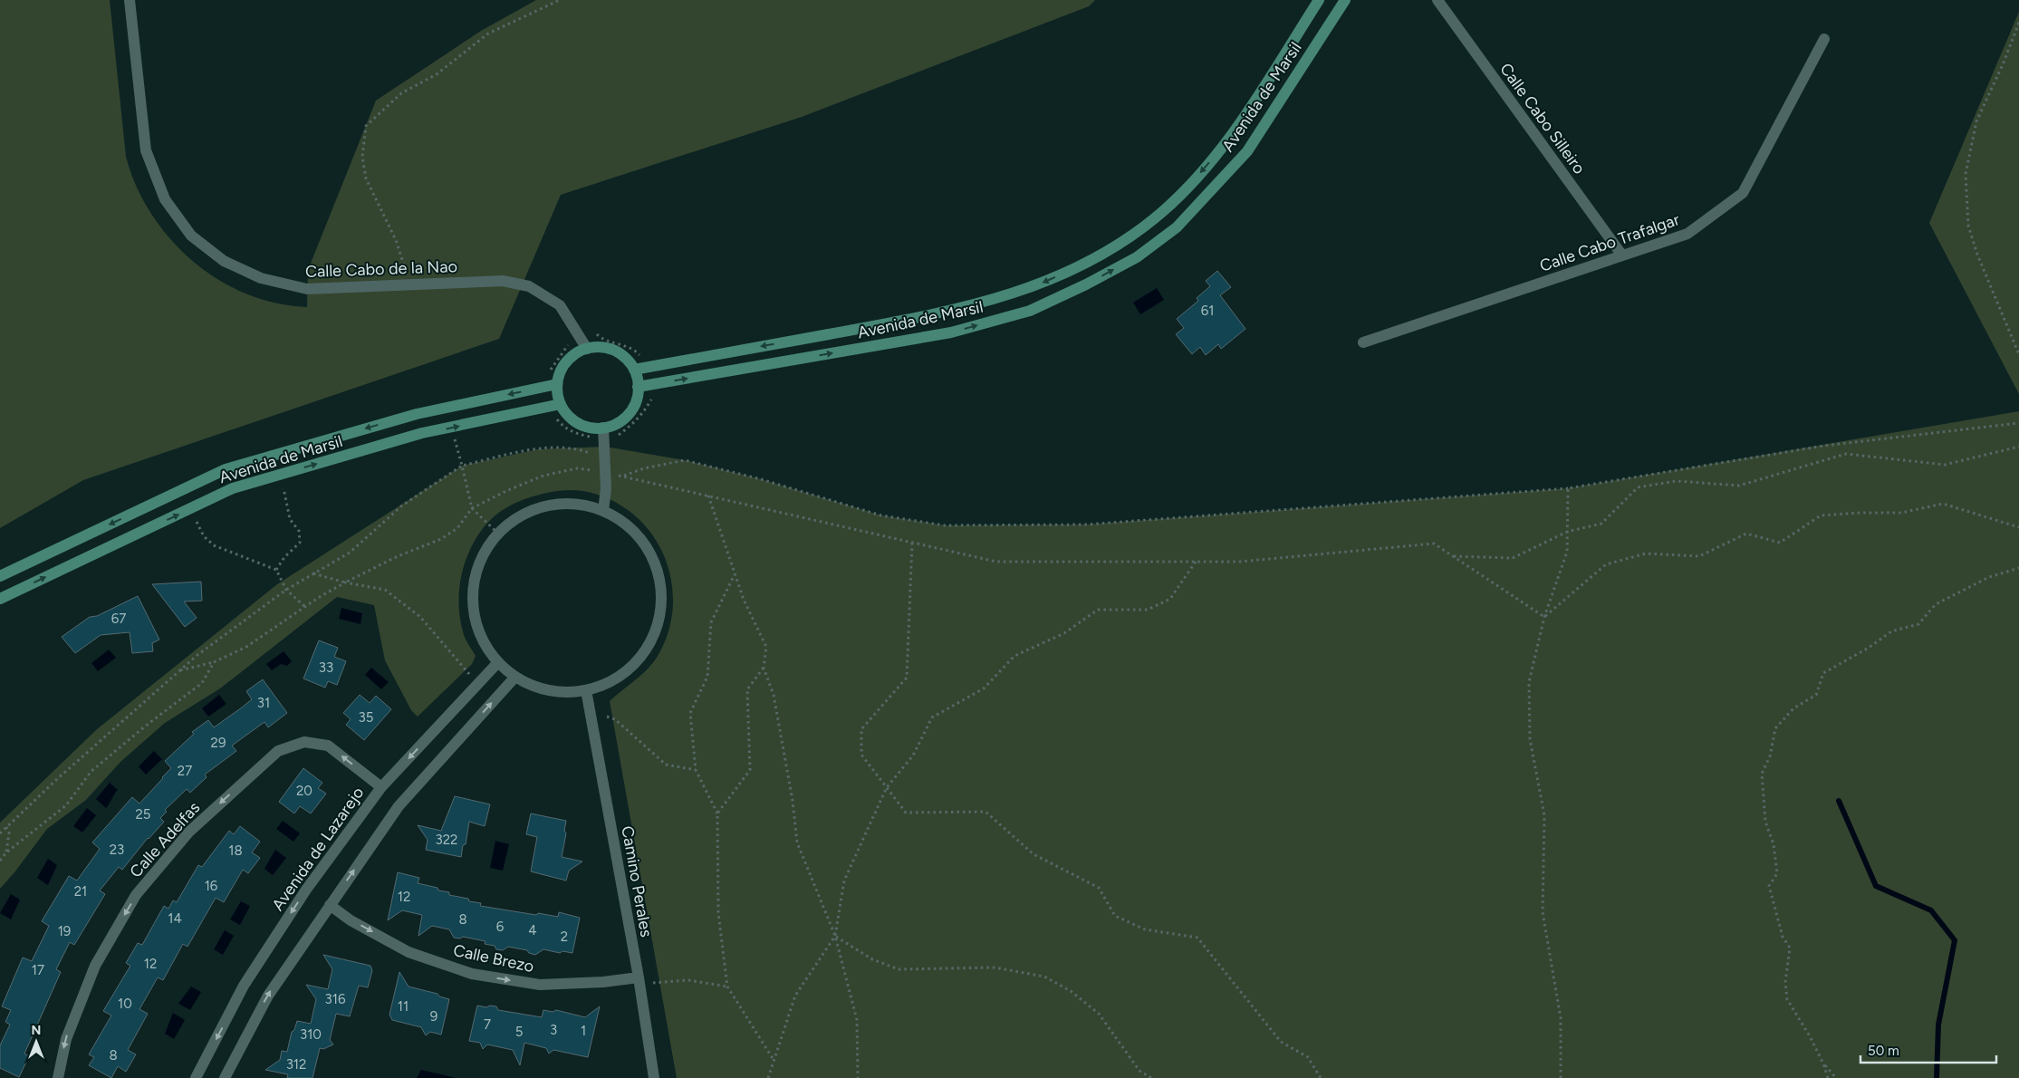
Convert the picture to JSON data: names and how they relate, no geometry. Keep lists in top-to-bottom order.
{
  "streets": {
    "street": [
      "Avenida de Marsil",
      "Calle Cabo Silleiro",
      "Calle Cabo Trafalgar",
      "Calle Cabo de la Nao",
      "Calle Adelfas",
      "Avenida de Lazarejo",
      "Camino Perales",
      "Calle Brezo"
    ]
  },
  "crossings": [
    ["Avenida de Marsil", "Calle Cabo de la Nao"],
    ["Calle Cabo Silleiro", "Calle Cabo Trafalgar"],
    ["Calle Adelfas", "Avenida de Lazarejo"],
    ["Camino Perales", "Calle Brezo"]
  ],
  "one_way": ["Calle Adelfas", "Calle Brezo"],
  "house_numbers": [
    "61",
    "67",
    "33",
    "31",
    "35",
    "29",
    "27",
    "20",
    "25",
    "322",
    "23",
    "18",
    "16",
    "21",
    "12",
    "14",
    "8",
    "6",
    "4",
    "19",
    "2",
    "12",
    "17",
    "316",
    "10",
    "11",
    "9",
    "7",
    "3",
    "1",
    "5",
    "310",
    "8",
    "312"
  ],
  "scale_bar": "50 m",
  "north": "top"
}
